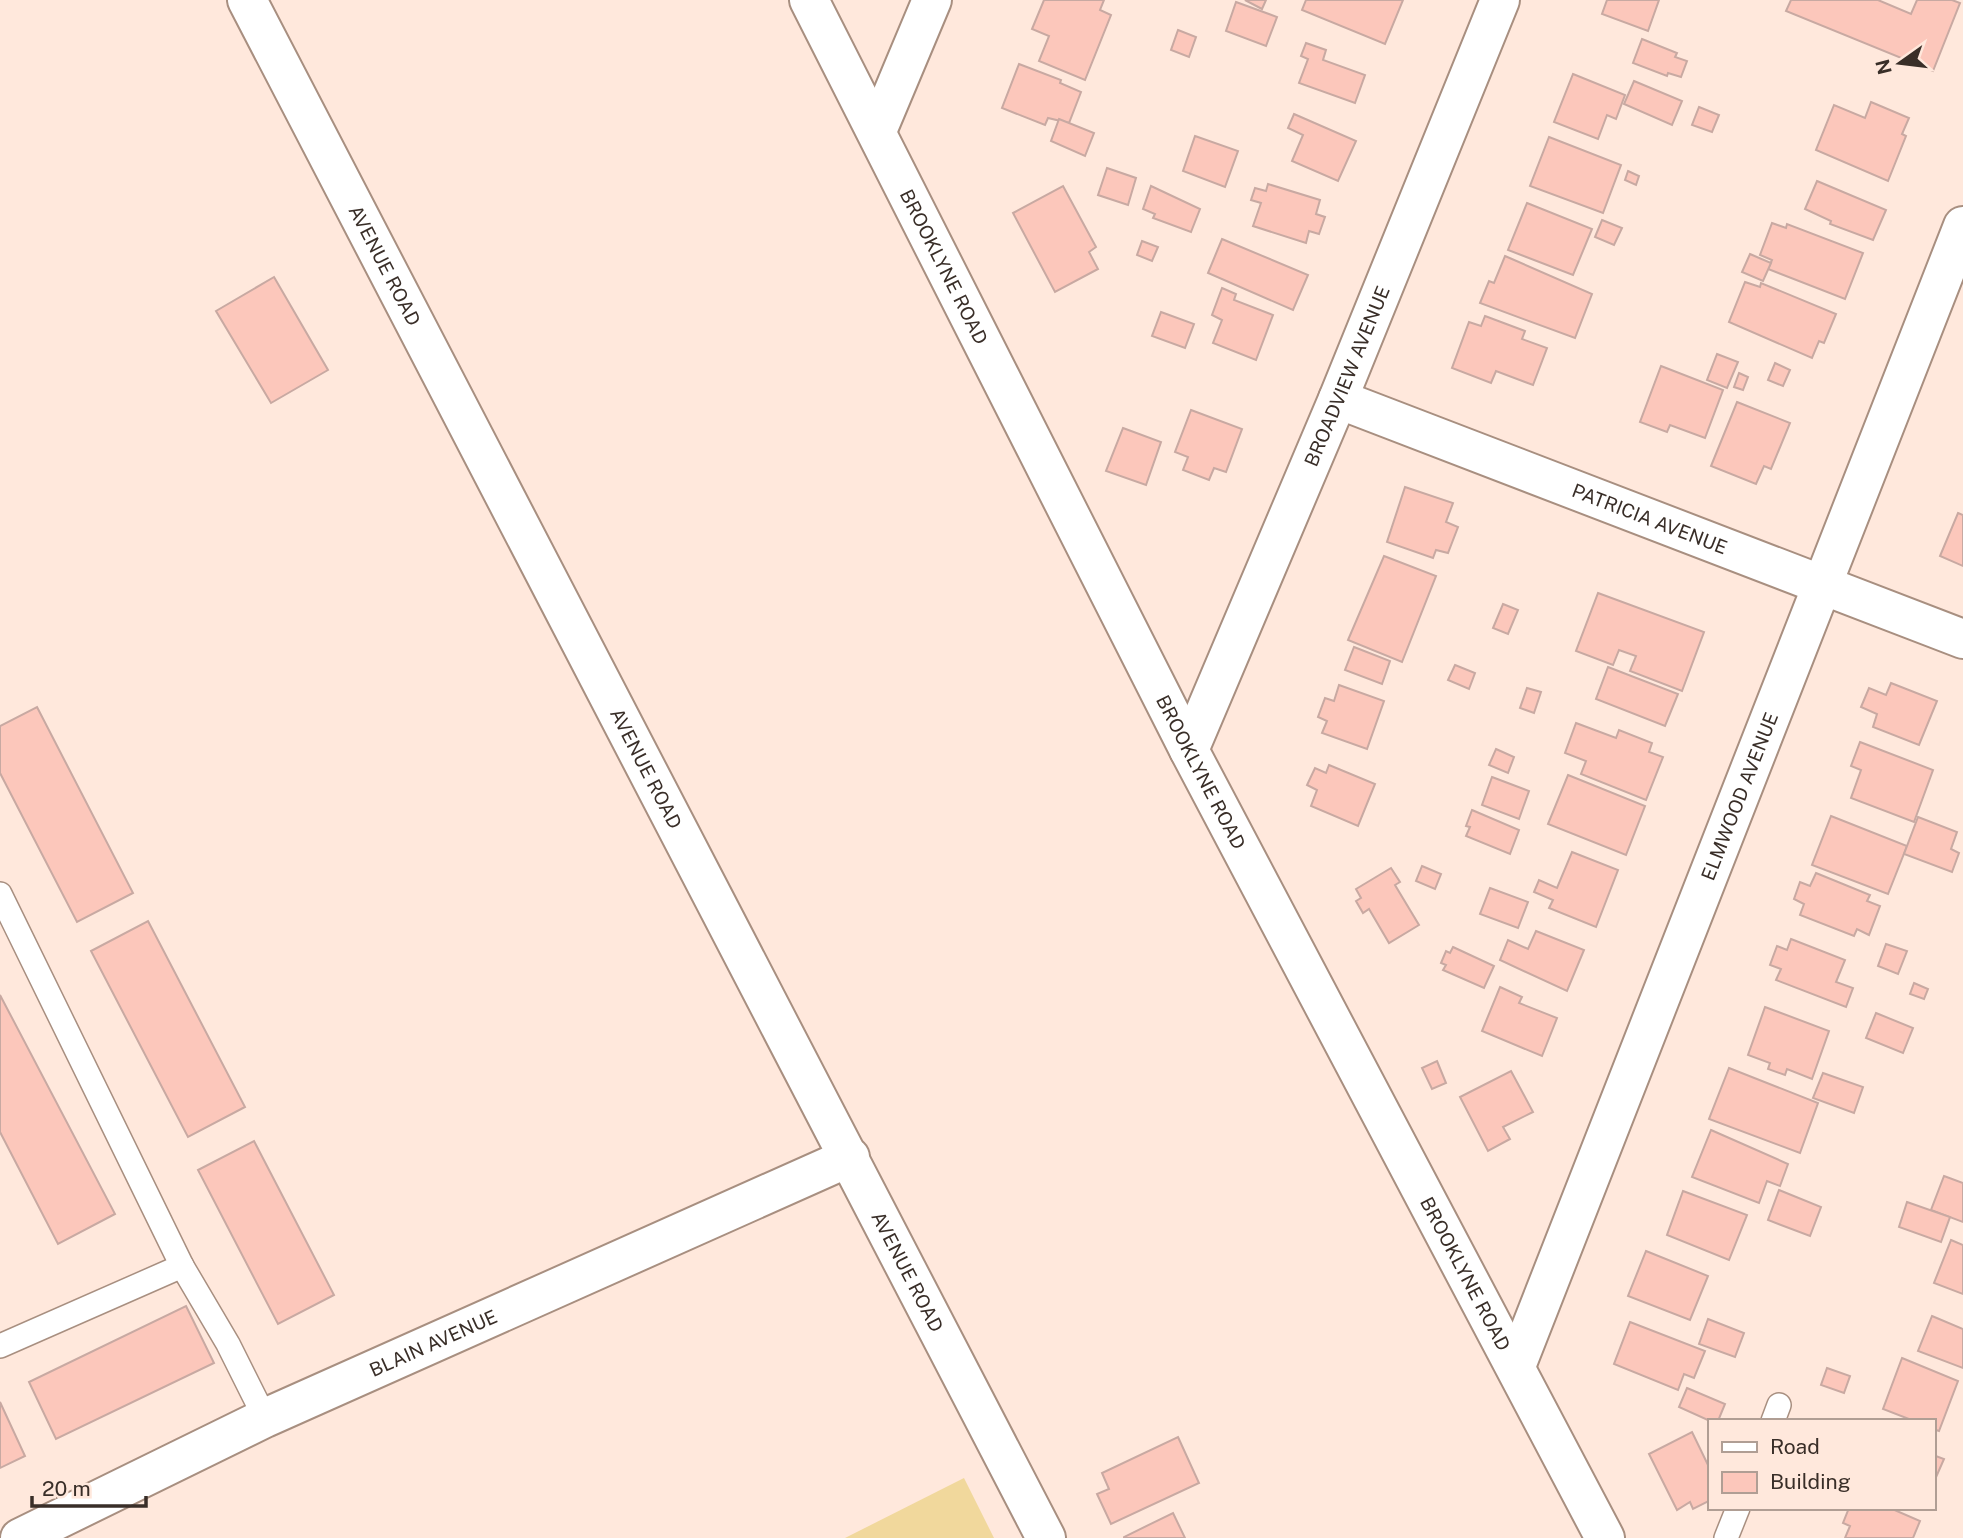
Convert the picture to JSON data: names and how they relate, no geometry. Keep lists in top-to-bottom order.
{
  "streets": {
    "street": [
      "AVENUE ROAD",
      "BROOKLYNE ROAD",
      "BROADVIEW AVENUE",
      "PATRICIA AVENUE",
      "ELMWOOD AVENUE",
      "BLAIN AVENUE"
    ]
  },
  "crossings": [
    ["AVENUE ROAD", "BLAIN AVENUE"],
    ["BROOKLYNE ROAD", "BROADVIEW AVENUE"],
    ["BROOKLYNE ROAD", "ELMWOOD AVENUE"],
    ["BROADVIEW AVENUE", "PATRICIA AVENUE"],
    ["PATRICIA AVENUE", "ELMWOOD AVENUE"]
  ],
  "legend": ["Road", "Building"],
  "scale_bar": "20 m",
  "north": "left"
}
